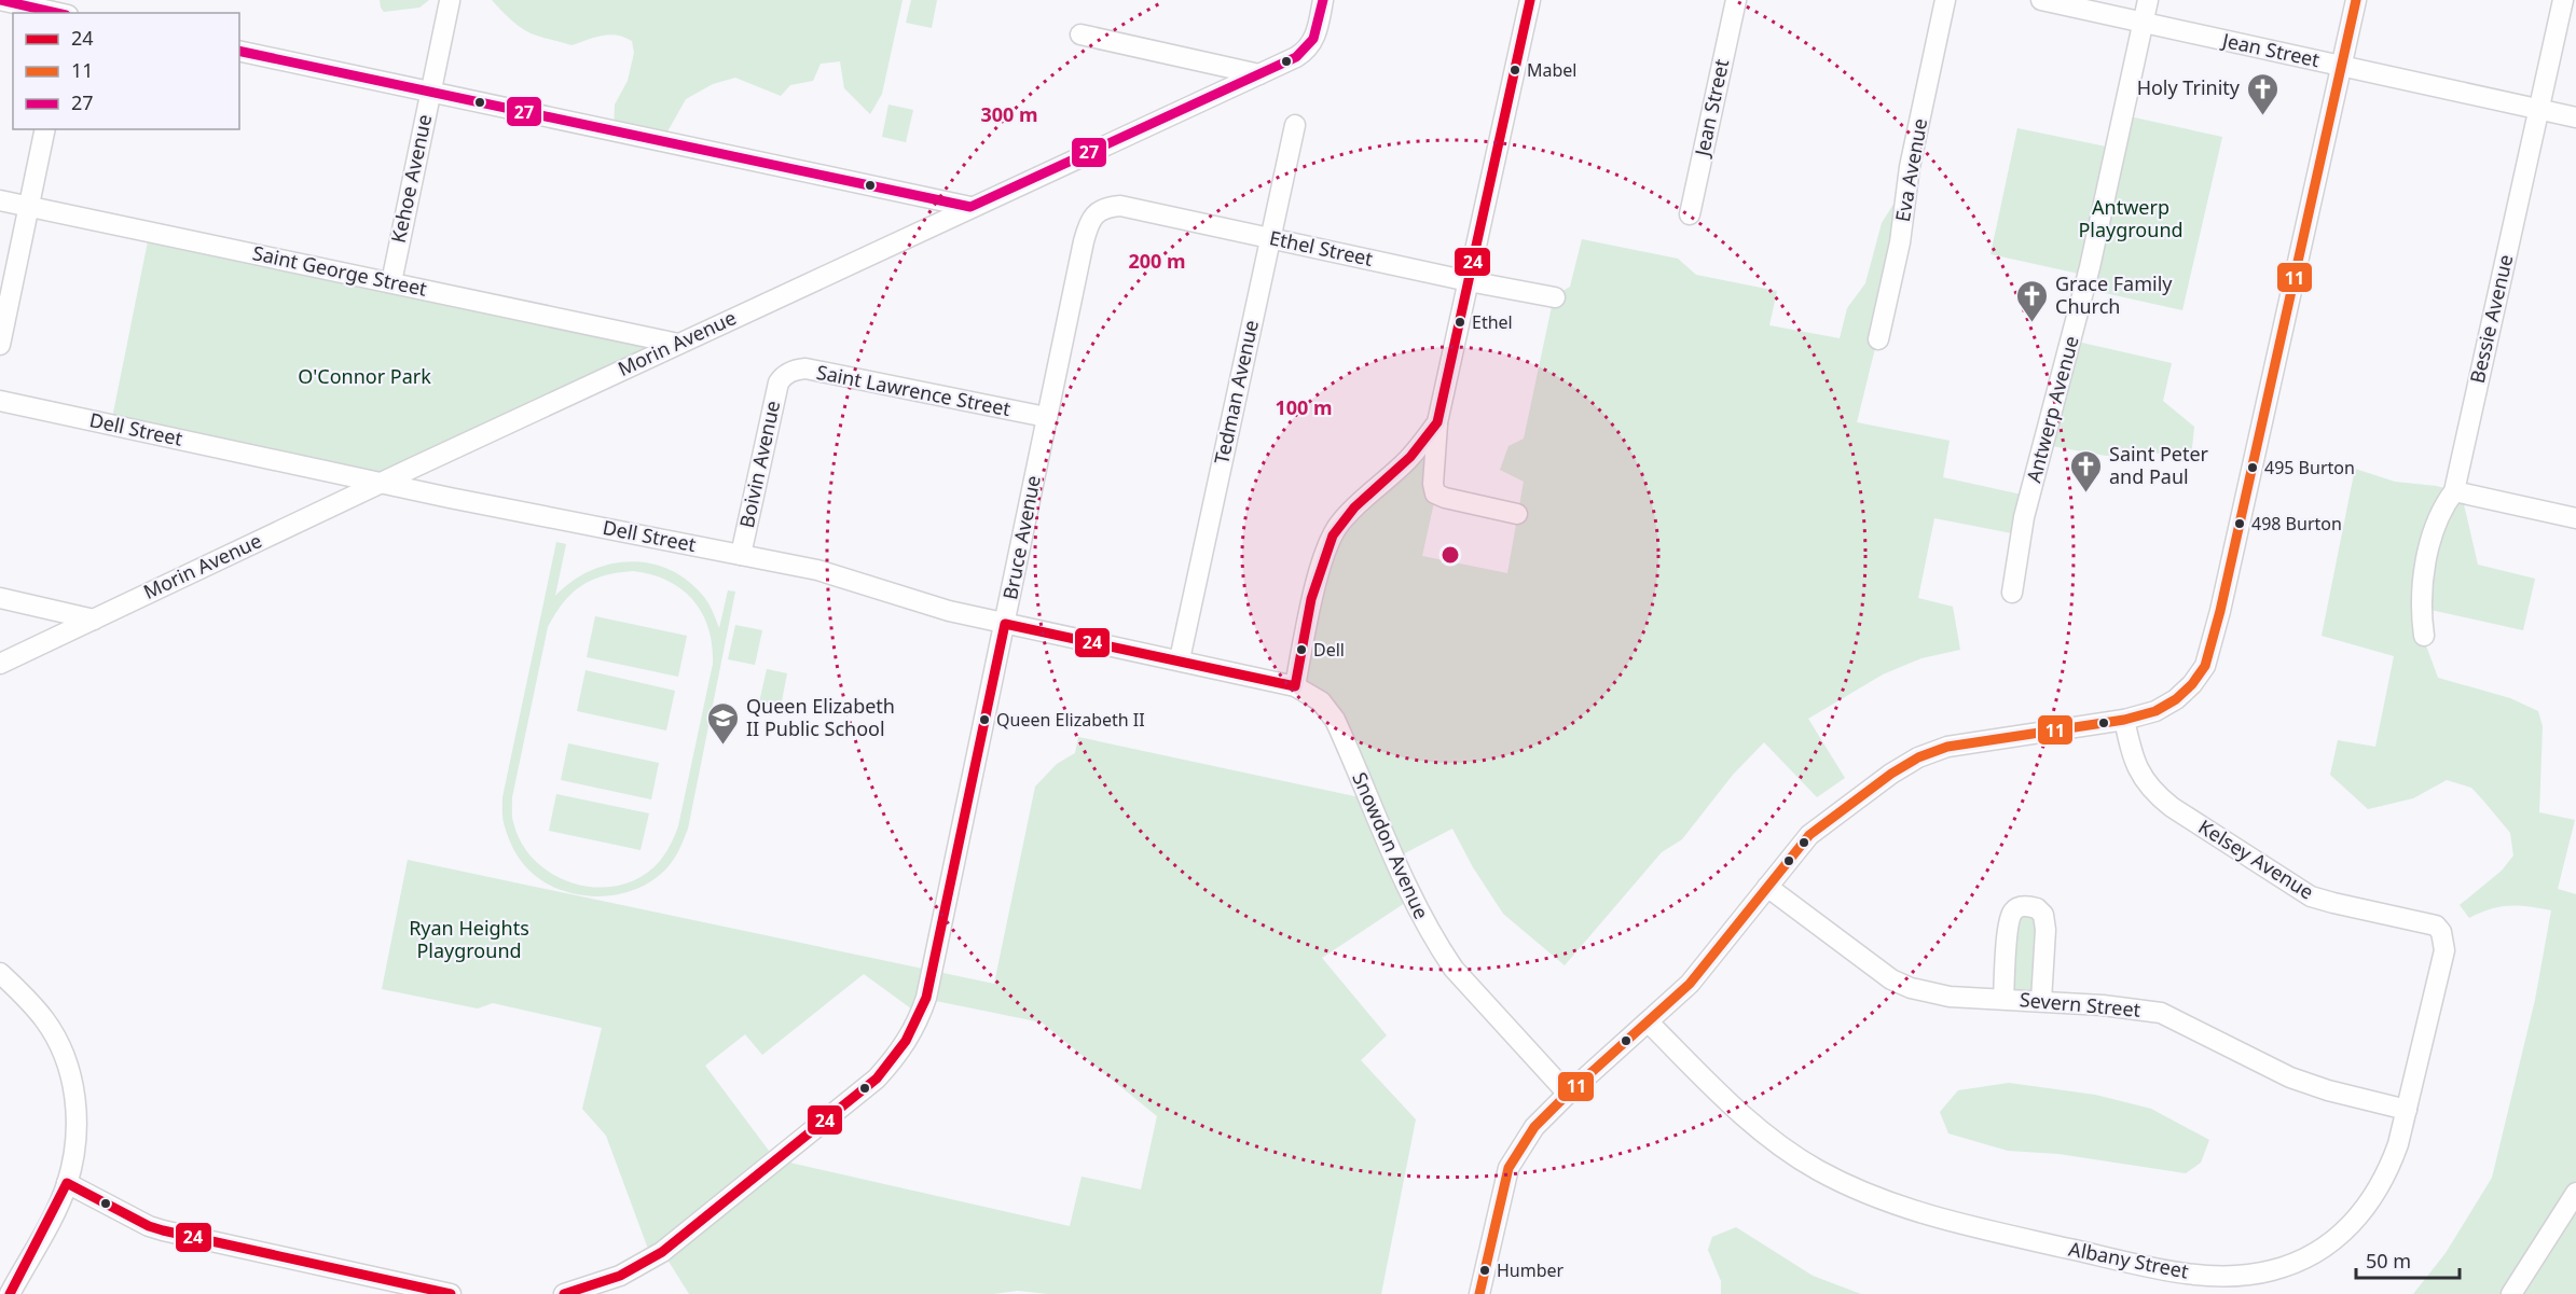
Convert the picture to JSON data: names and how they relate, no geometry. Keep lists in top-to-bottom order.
{
  "streets": {
    "street": [
      "Jean Street",
      "Eva Avenue",
      "Kehoe Avenue",
      "Ethel Street",
      "Saint George Street",
      "Bessie Avenue",
      "Morin Avenue",
      "Saint Lawrence Street",
      "Tedman Avenue",
      "Antwerp Avenue",
      "Dell Street",
      "Boivin Avenue",
      "Bruce Avenue",
      "Snowdon Avenue",
      "Kelsey Avenue",
      "Severn Street",
      "Albany Street"
    ]
  },
  "crossings": [
    ["Jean Street", "Bessie Avenue"],
    ["Jean Street", "Antwerp Avenue"],
    ["Kehoe Avenue", "Saint George Street"],
    ["Ethel Street", "Tedman Avenue"],
    ["Ethel Street", "Bruce Avenue"],
    ["Saint George Street", "Morin Avenue"],
    ["Morin Avenue", "Dell Street"],
    ["Saint Lawrence Street", "Boivin Avenue"],
    ["Saint Lawrence Street", "Bruce Avenue"],
    ["Tedman Avenue", "Dell Street"],
    ["Dell Street", "Boivin Avenue"],
    ["Dell Street", "Bruce Avenue"],
    ["Dell Street", "Snowdon Avenue"],
    ["Kelsey Avenue", "Albany Street"],
    ["Severn Street", "Albany Street"]
  ],
  "parks": ["Antwerp Playground", "O'Connor Park", "Ryan Heights Playground"],
  "places": {
    "other": [
      "Mabel",
      "Ethel",
      "495 Burton",
      "498 Burton",
      "Dell",
      "Queen Elizabeth II",
      "Humber"
    ],
    "church": ["Holy Trinity", "Grace Family Church", "Saint Peter and Paul"],
    "school or university": ["Queen Elizabeth II Public School"]
  },
  "lines": ["transit line 24", "transit line 11", "transit line 27"],
  "legend": ["24", "11", "27"],
  "scale_bar": "50 m",
  "rings": ["300 m", "200 m", "100 m"]
}
